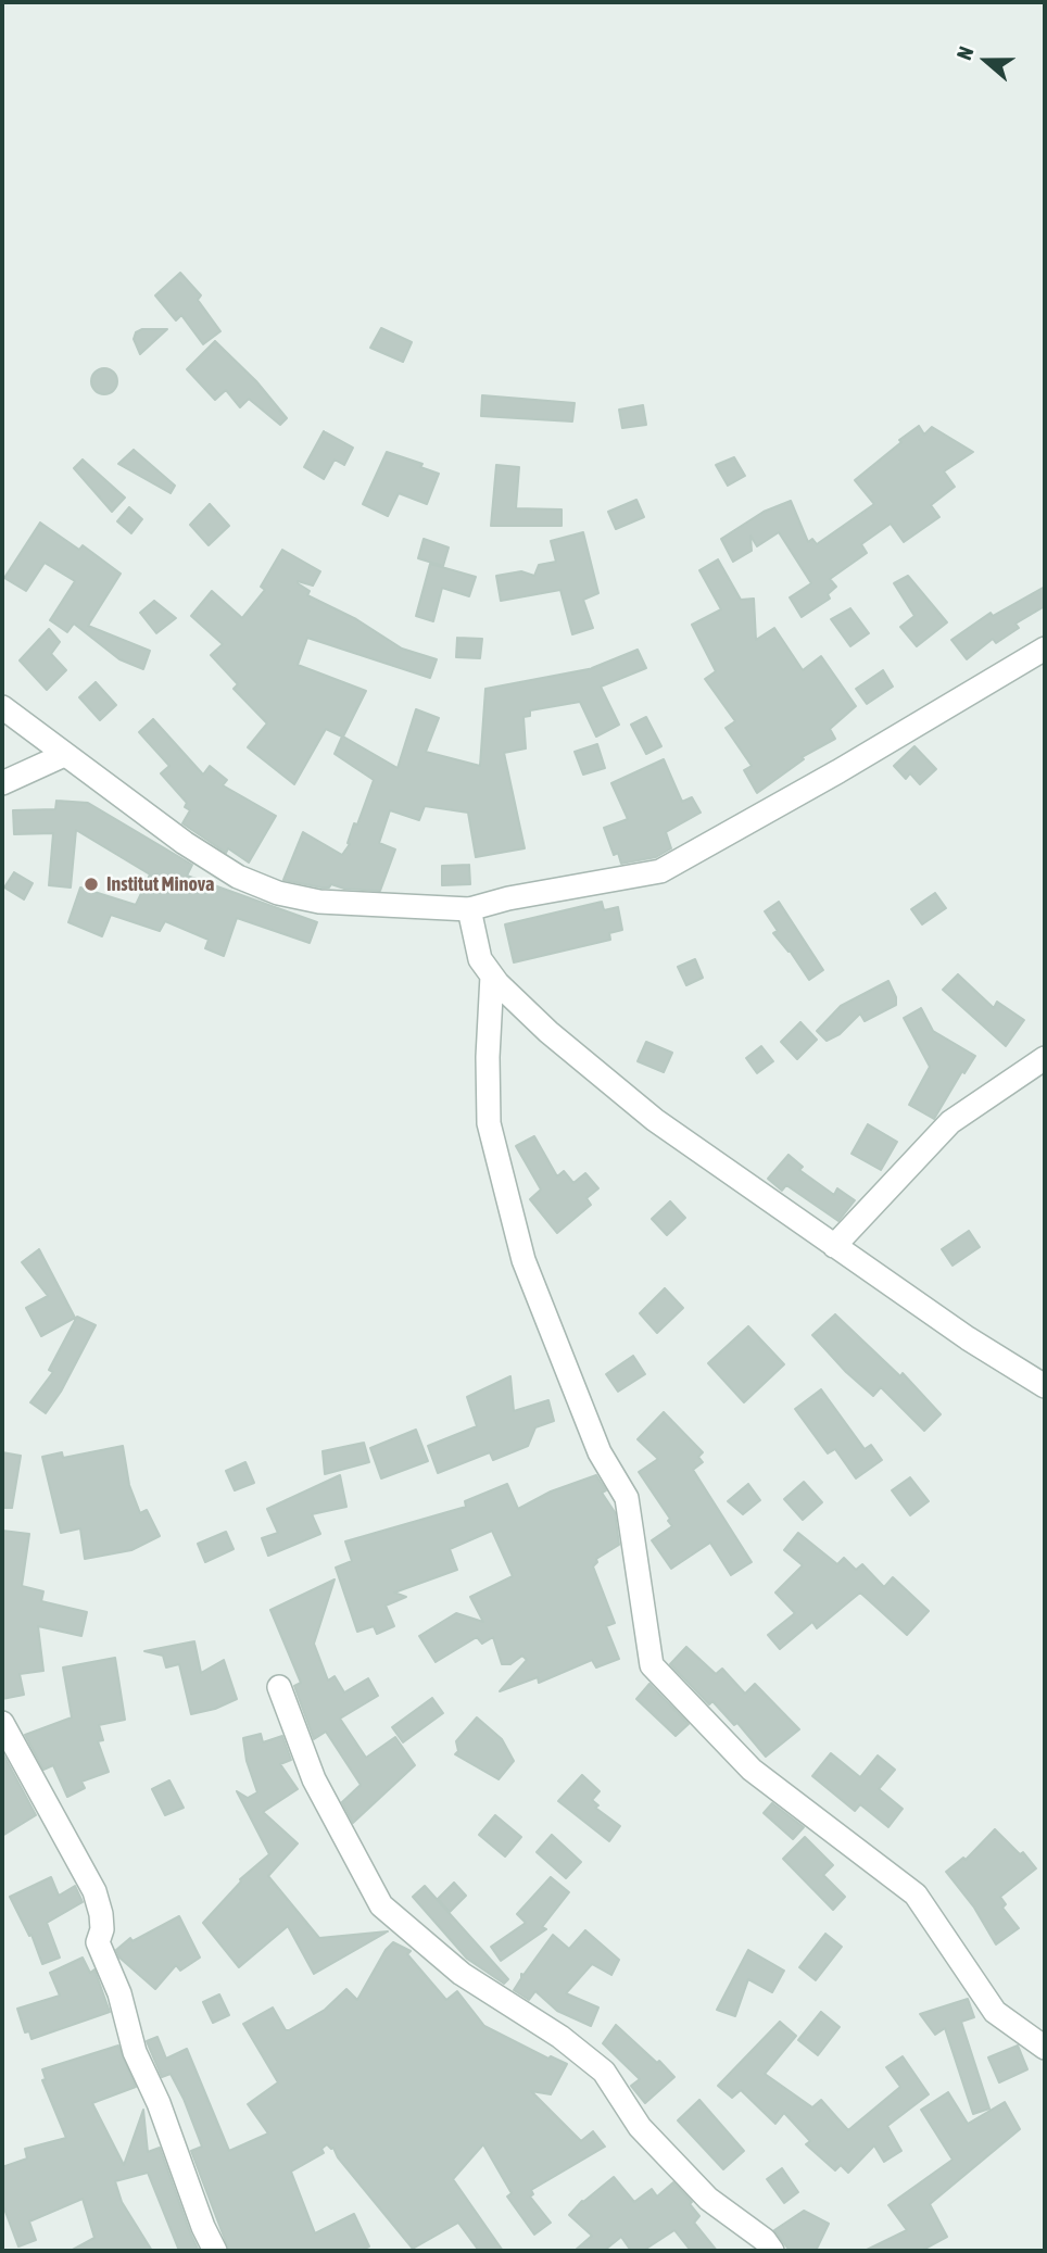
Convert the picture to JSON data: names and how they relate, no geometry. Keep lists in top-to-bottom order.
{
  "places": ["Institut Minova"],
  "north": "left"
}
